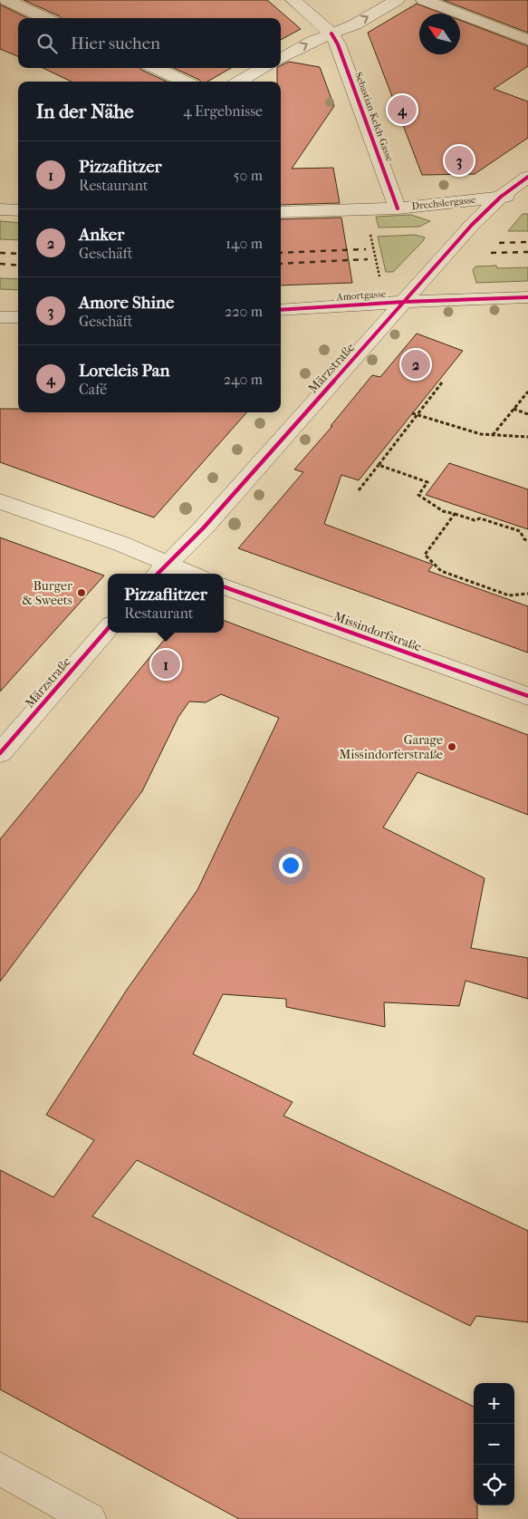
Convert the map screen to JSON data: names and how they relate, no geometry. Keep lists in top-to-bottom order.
{
  "streets": {
    "street": [
      "Sebastian-Kelch-Gasse",
      "Drechslergasse",
      "Amortgasse",
      "Märzstraße",
      "Missindorfstraße"
    ]
  },
  "crossings": [
    ["Sebastian-Kelch-Gasse", "Drechslergasse"],
    ["Drechslergasse", "Märzstraße"],
    ["Amortgasse", "Märzstraße"]
  ],
  "places": ["Burger & Sweets", "Garage Missindorferstraße"],
  "north": "top left",
  "page": {
    "search": "Hier suchen",
    "heading": ["In der Nähe", "4 Ergebnisse"],
    "pins": [
      "4",
      "3",
      "2",
      "1"
    ],
    "list": [
      {
        "mark": "1",
        "name": "Pizzaflitzer",
        "note": "Restaurant",
        "value": "50 m"
      },
      {
        "mark": "2",
        "name": "Anker",
        "note": "Geschäft",
        "value": "140 m"
      },
      {
        "mark": "3",
        "name": "Amore Shine",
        "note": "Geschäft",
        "value": "220 m"
      },
      {
        "mark": "4",
        "name": "Loreleis Pan",
        "note": "Café",
        "value": "240 m"
      }
    ],
    "popup": ["Pizzaflitzer", "Restaurant"],
    "map_buttons": ["+", "−"]
  }
}
